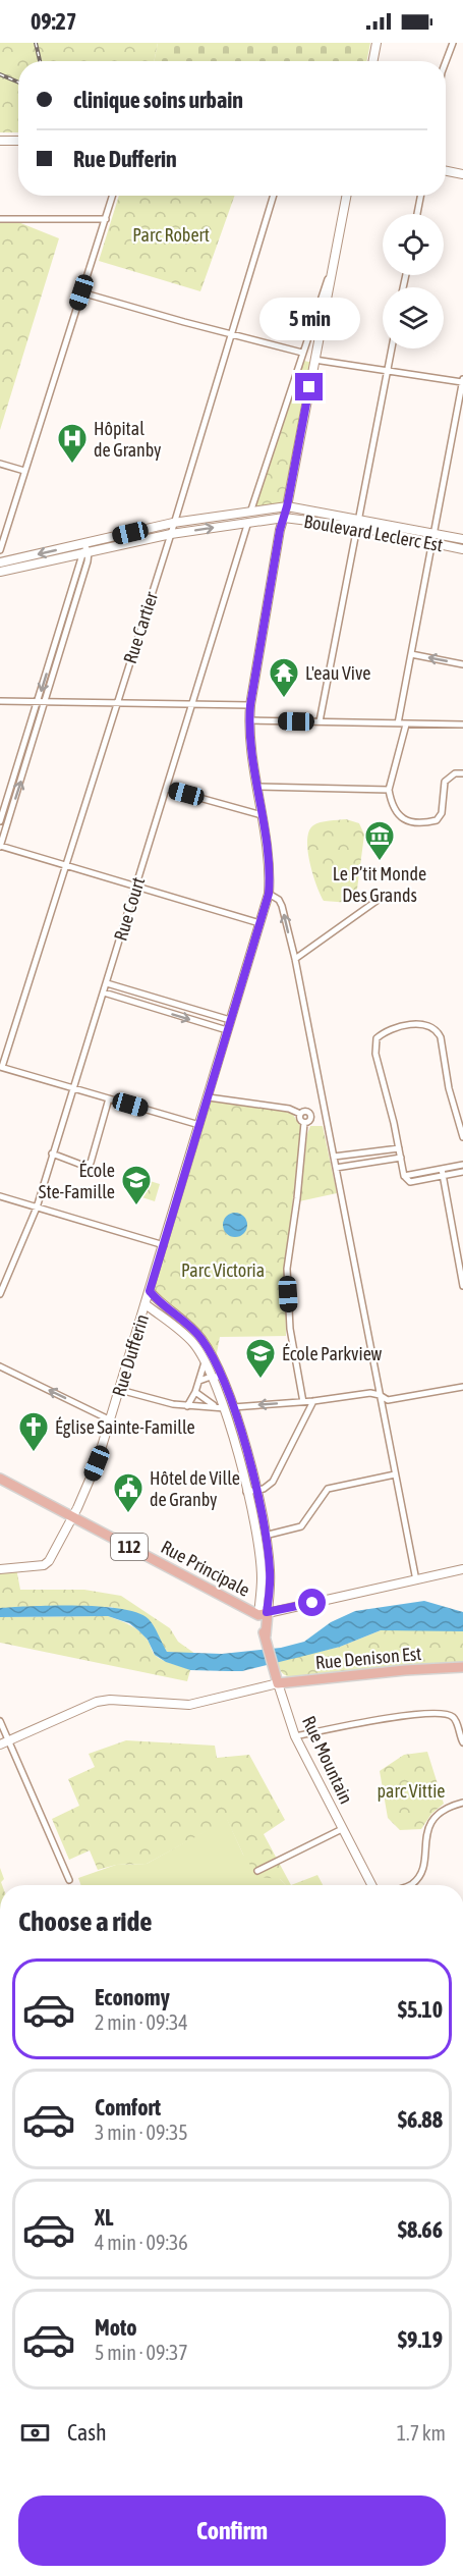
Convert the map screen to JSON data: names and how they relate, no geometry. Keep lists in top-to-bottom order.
{
  "streets": {
    "main road": [
      "112",
      "Rue Principale",
      "Rue Denison Est",
      "Rue Mountain"
    ],
    "street": [
      "Boulevard Leclerc Est",
      "Rue Cartier",
      "Rue Court",
      "Rue Dufferin"
    ]
  },
  "crossings": [
    ["Boulevard Leclerc Est", "Rue Cartier"],
    ["Boulevard Leclerc Est", "Rue Court"],
    ["Boulevard Leclerc Est", "Rue Dufferin"],
    ["Rue Dufferin", "Rue Principale"],
    ["Rue Principale", "Rue Mountain"],
    ["Rue Denison Est", "Rue Mountain"]
  ],
  "parks": ["Parc Robert", "Parc Victoria", "parc Vittie"],
  "places": {
    "hospital": ["Hôpital de Granby"],
    "temple": ["L'eau Vive"],
    "museum": ["Le P’tit Monde Des Grands"],
    "school or university": ["École Ste-Famille", "École Parkview"],
    "church": ["Église Sainte-Famille"],
    "public building": ["Hôtel de Ville de Granby"]
  },
  "page": {
    "status": "09:27",
    "banner": ["clinique soins urbain", "Rue Dufferin"],
    "bubble": "5 min",
    "heading": "Choose a ride",
    "list": [
      {
        "name": "Economy",
        "note": "2 min · 09:34",
        "value": "$5.10"
      },
      {
        "name": "Comfort",
        "note": "3 min · 09:35",
        "value": "$6.88"
      },
      {
        "name": "XL",
        "note": "4 min · 09:36",
        "value": "$8.66"
      },
      {
        "name": "Moto",
        "note": "5 min · 09:37",
        "value": "$9.19"
      }
    ],
    "pay": ["Cash", "1.7 km"],
    "buttons": "Confirm"
  }
}
